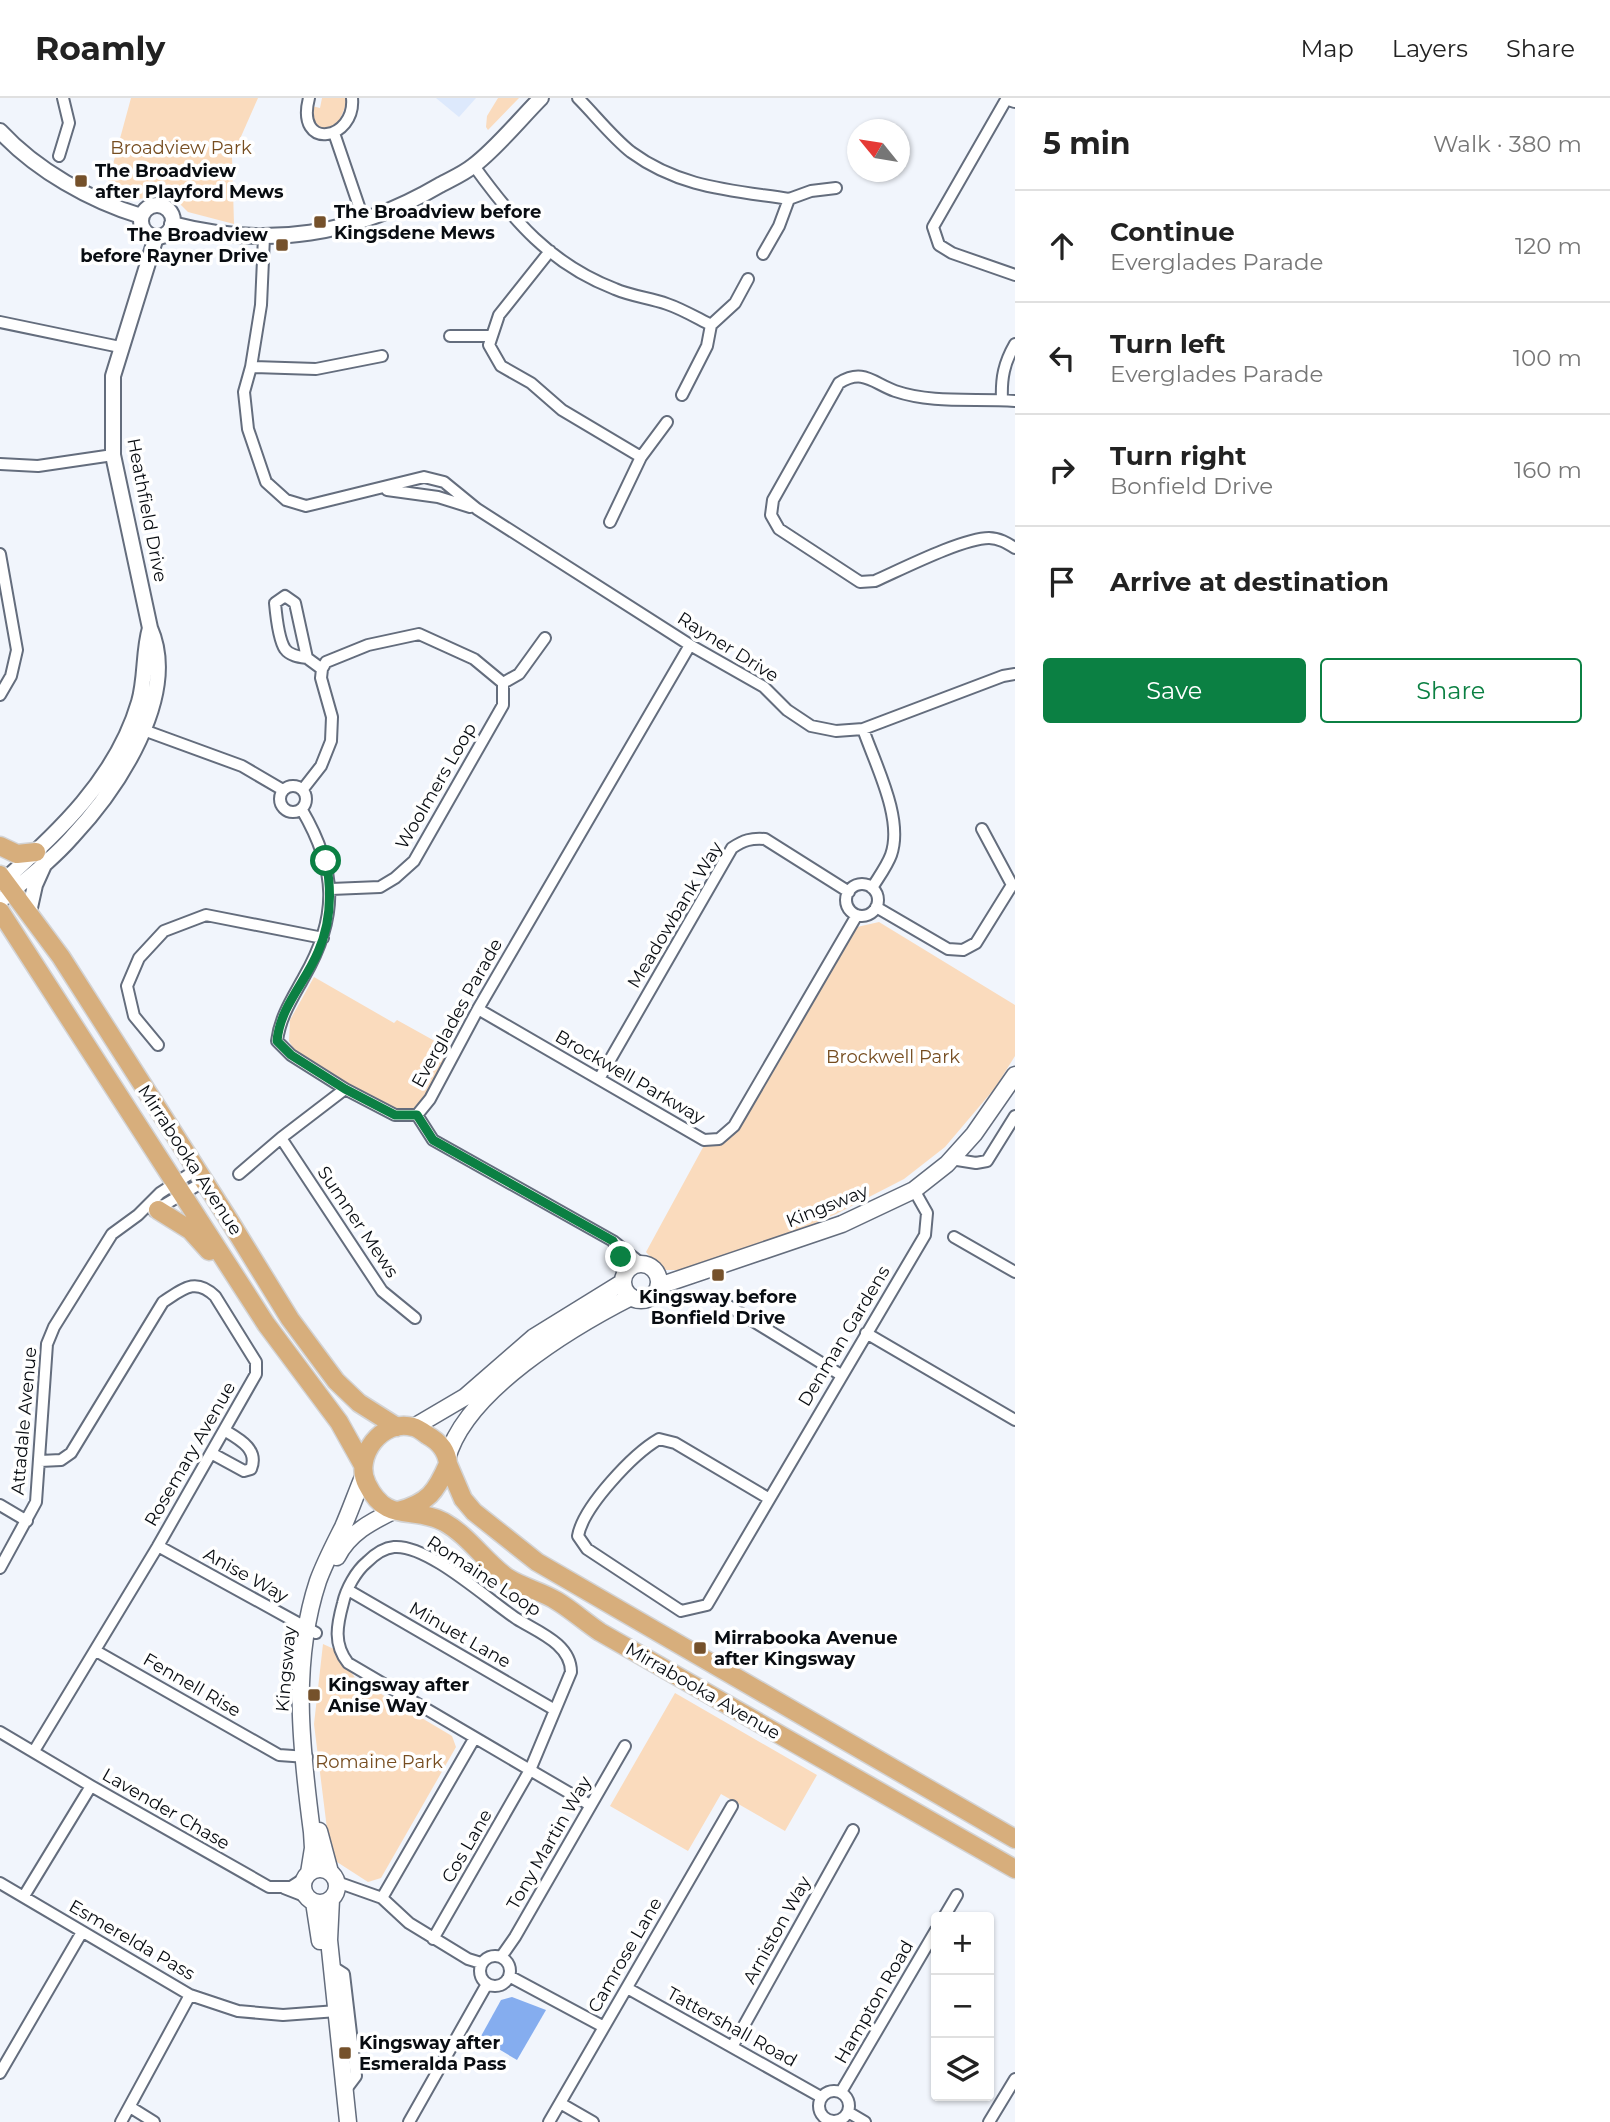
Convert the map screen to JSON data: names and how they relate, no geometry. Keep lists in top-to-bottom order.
{
  "streets": {
    "main road": ["Mirrabooka Avenue", "Kingsway"],
    "street": [
      "Heathfield Drive",
      "Rayner Drive",
      "Woolmers Loop",
      "Meadowbank Way",
      "Everglades Parade",
      "Brockwell Parkway",
      "Sumner Mews",
      "Denman Gardens",
      "Attadale Avenue",
      "Rosemary Avenue",
      "Anise Way",
      "Romaine Loop",
      "Minuet Lane",
      "Fennell Rise",
      "Lavender Chase",
      "Tony Martin Way",
      "Cos Lane",
      "Arniston Way",
      "Esmerelda Pass",
      "Camrose Lane",
      "Hampton Road",
      "Tattershall Road"
    ]
  },
  "crossings": [
    ["Heathfield Drive", "Mirrabooka Avenue"],
    ["Rayner Drive", "Everglades Parade"],
    ["Woolmers Loop", "Everglades Parade"],
    ["Meadowbank Way", "Brockwell Parkway"],
    ["Everglades Parade", "Brockwell Parkway"],
    ["Mirrabooka Avenue", "Kingsway"],
    ["Mirrabooka Avenue", "Attadale Avenue"],
    ["Kingsway", "Denman Gardens"],
    ["Kingsway", "Anise Way"],
    ["Kingsway", "Fennell Rise"],
    ["Kingsway", "Lavender Chase"],
    ["Kingsway", "Esmerelda Pass"],
    ["Attadale Avenue", "Rosemary Avenue"],
    ["Rosemary Avenue", "Anise Way"],
    ["Rosemary Avenue", "Fennell Rise"],
    ["Rosemary Avenue", "Lavender Chase"],
    ["Romaine Loop", "Minuet Lane"],
    ["Romaine Loop", "Tony Martin Way"],
    ["Romaine Loop", "Cos Lane"],
    ["Arniston Way", "Tattershall Road"],
    ["Camrose Lane", "Tattershall Road"],
    ["Hampton Road", "Tattershall Road"]
  ],
  "parks": ["Broadview Park", "Brockwell Park", "Romaine Park"],
  "places": {
    "transit": [
      "The Broadview after Playford Mews",
      "The Broadview before Kingsdene Mews",
      "The Broadview before Rayner Drive",
      "Kingsway before Bonfield Drive",
      "Mirrabooka Avenue after Kingsway",
      "Kingsway after Anise Way",
      "Kingsway after Esmeralda Pass"
    ]
  },
  "north": "top left",
  "page": {
    "header": "Roamly",
    "nav": ["Map", "Layers", "Share"],
    "heading": ["5 min", "Walk · 380 m"],
    "list": [
      ["Continue", "Everglades Parade", "120 m"],
      ["Turn left", "Everglades Parade", "100 m"],
      ["Turn right", "Bonfield Drive", "160 m"],
      "Arrive at destination"
    ],
    "buttons": ["Save", "Share"],
    "map_buttons": ["+", "−"]
  }
}
